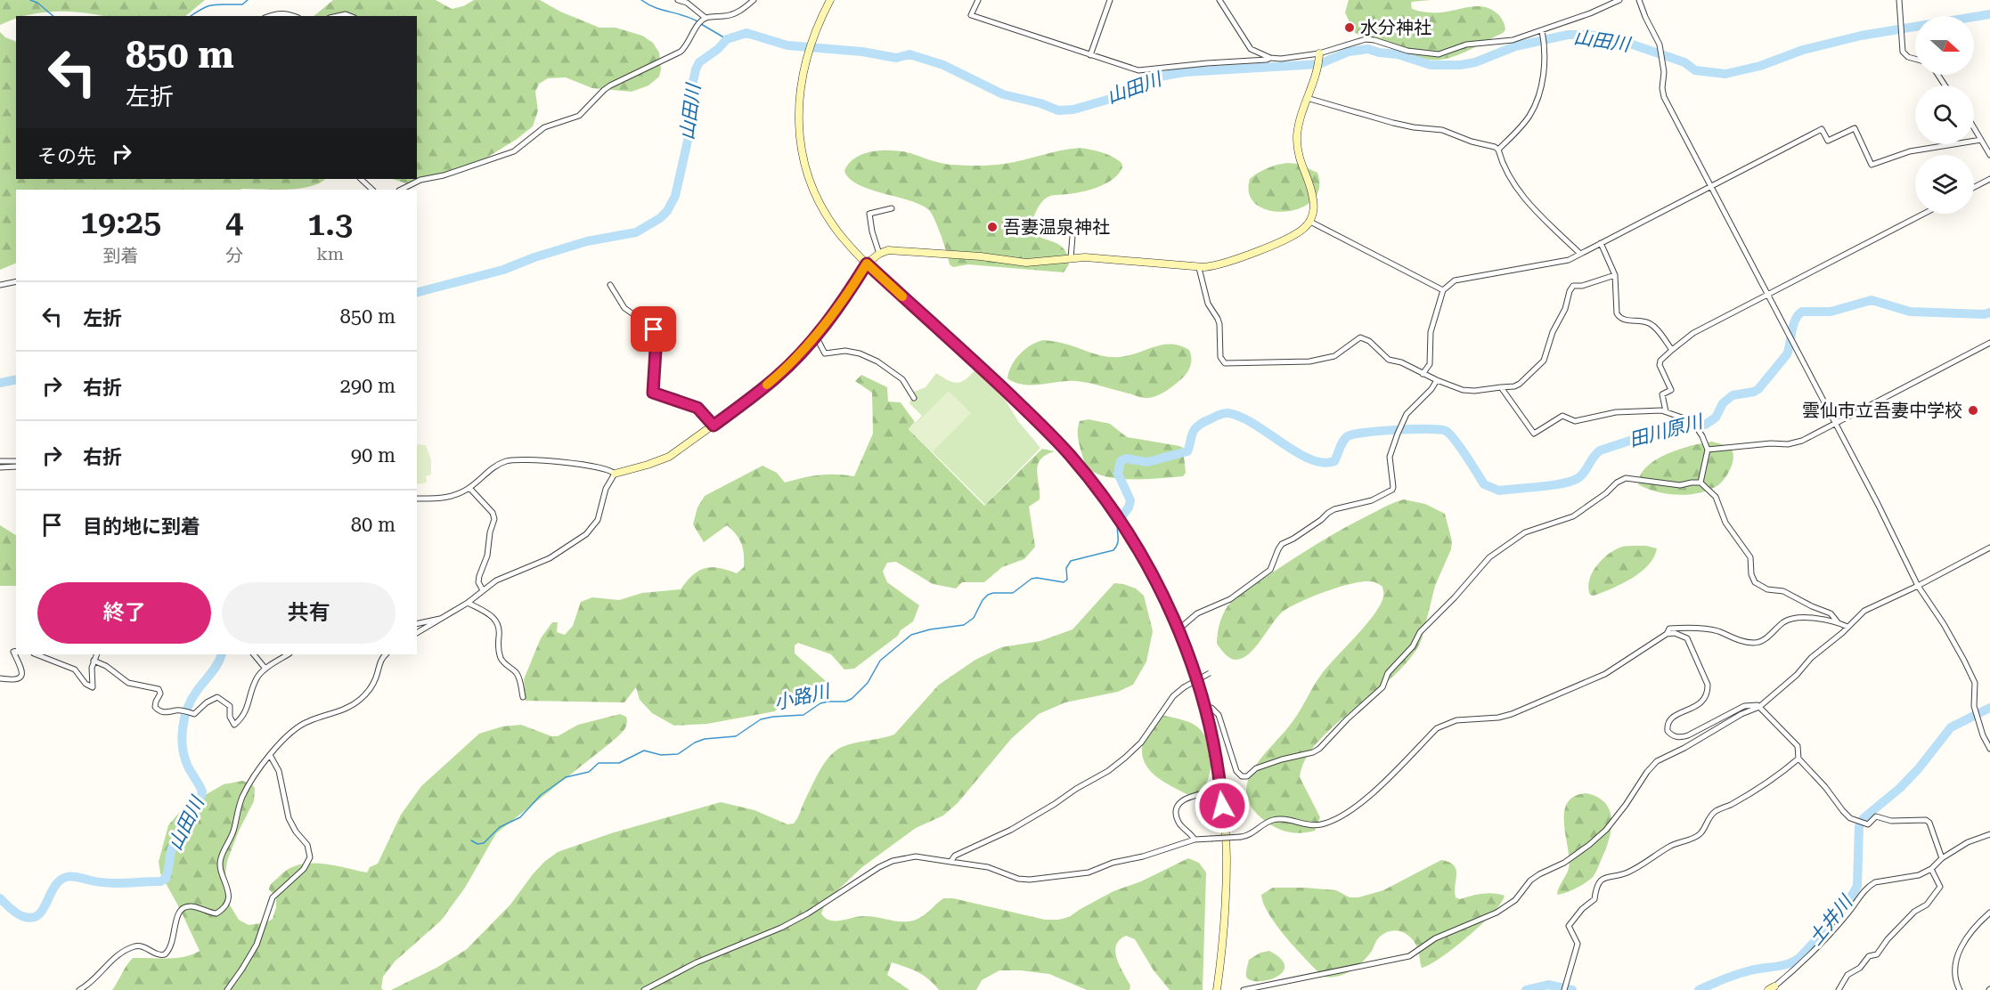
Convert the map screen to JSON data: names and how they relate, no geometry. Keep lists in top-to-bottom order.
{
  "water": [
    "山田川",
    "田川原川",
    "小路川",
    "土井川"
  ],
  "places": ["水分神社", "吾妻温泉神社", "雲仙市立吾妻中学校"],
  "north": "right",
  "page": {
    "turn": ["850 m", "左折"],
    "then": "その先",
    "eta": [
      "19:25",
      "到着",
      "4",
      "分",
      "1.3",
      "km"
    ],
    "list": [
      {
        "name": "左折",
        "value": "850 m"
      },
      {
        "name": "右折",
        "value": "290 m"
      },
      {
        "name": "右折",
        "value": "90 m"
      },
      {
        "name": "目的地に到着",
        "value": "80 m"
      }
    ],
    "buttons": ["終了", "共有"]
  }
}
